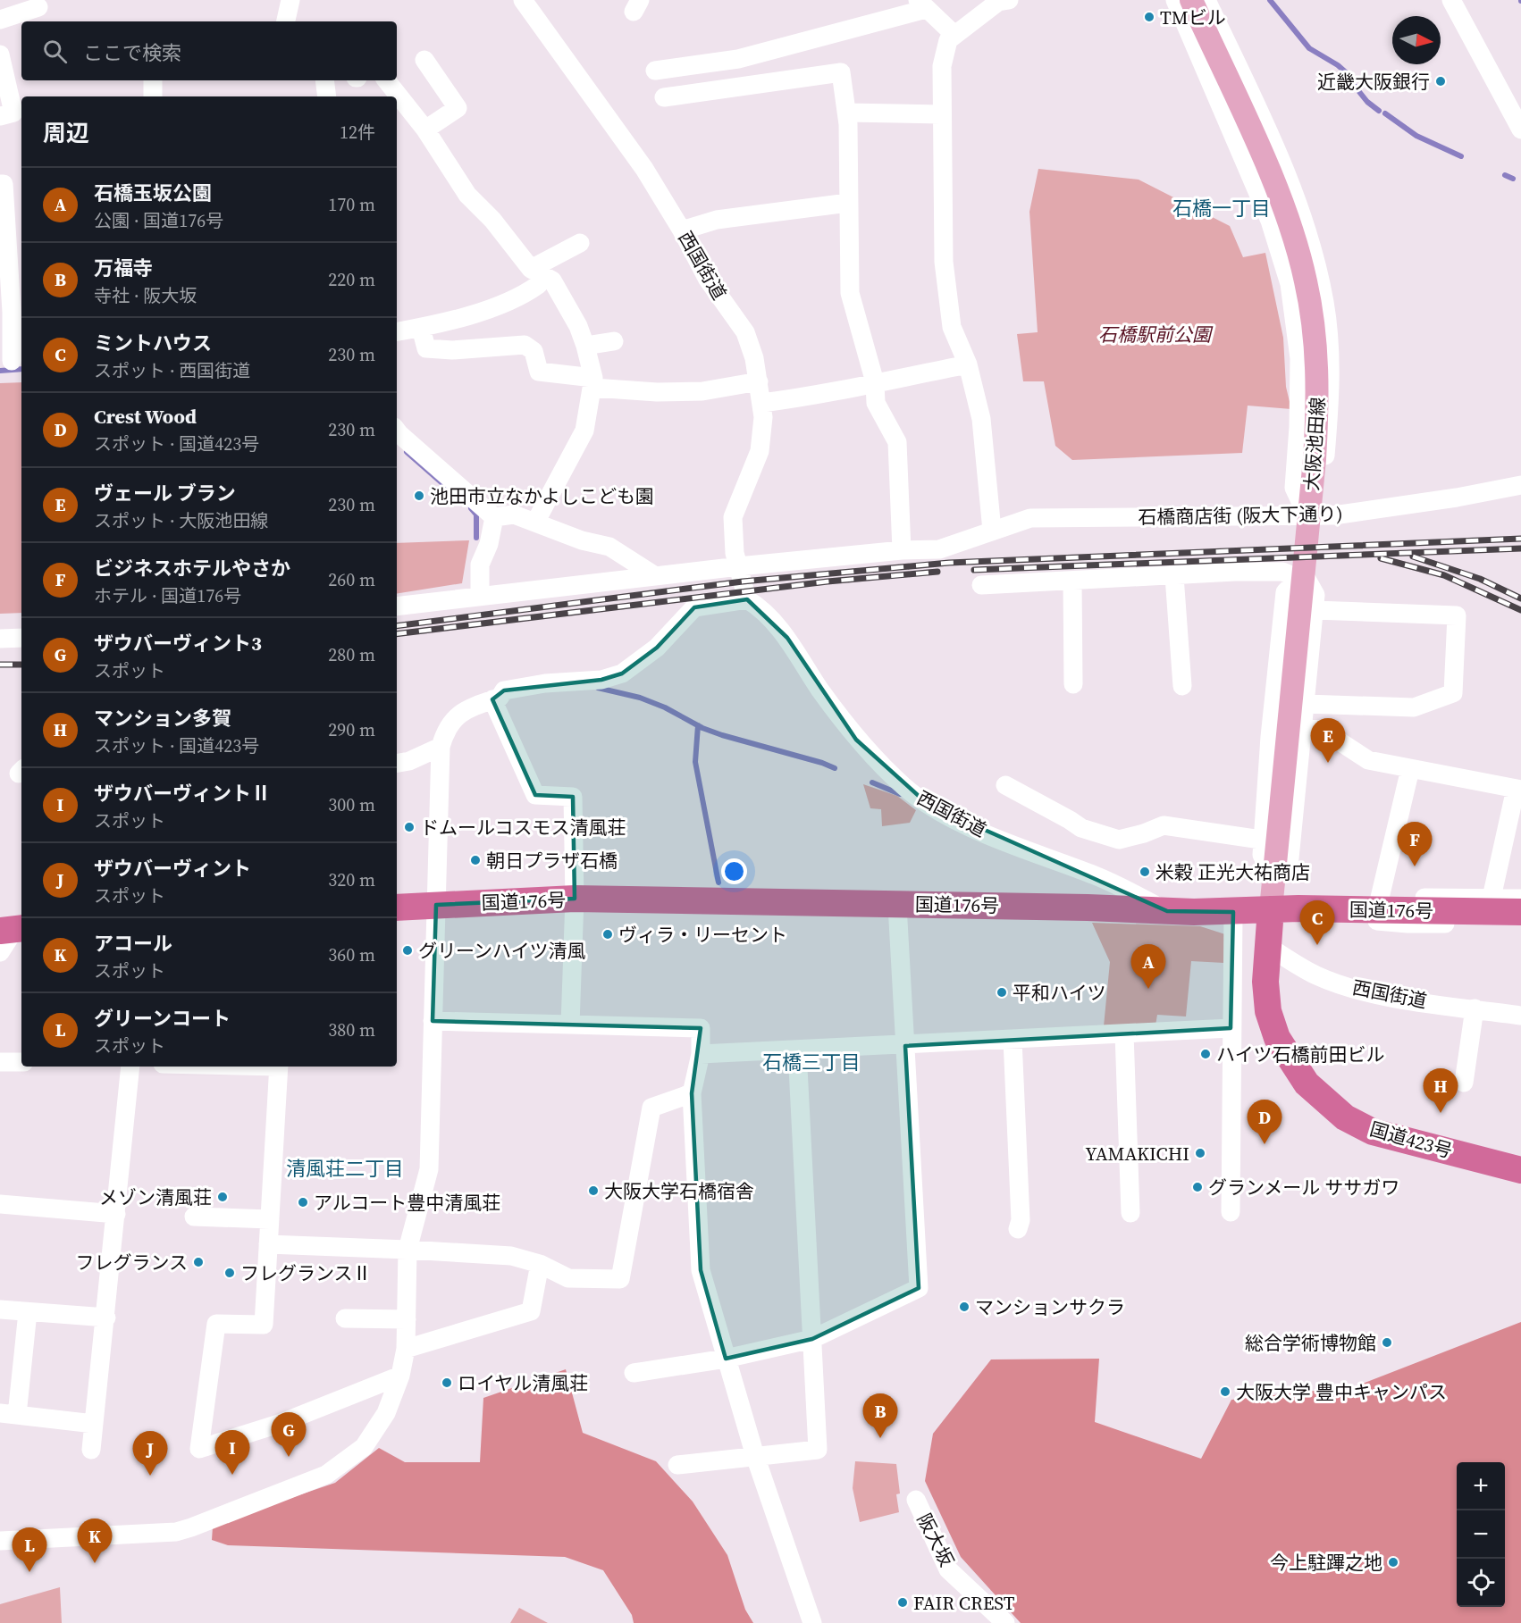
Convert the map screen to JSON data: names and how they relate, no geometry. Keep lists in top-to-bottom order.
{
  "streets": {
    "highway": ["国道176号", "国道423号"],
    "main road": ["大阪池田線"],
    "street": ["西国街道", "石橋商店街 (阪大下通り)", "阪大坂"]
  },
  "crossings": [
    ["西国街道", "石橋商店街 (阪大下通り)"],
    ["西国街道", "国道176号"],
    ["西国街道", "国道423号"],
    ["大阪池田線", "国道176号"],
    ["大阪池田線", "国道423号"],
    ["国道176号", "国道423号"]
  ],
  "districts": ["石橋一丁目", "石橋三丁目", "清風荘二丁目"],
  "parks": ["石橋駅前公園"],
  "places": [
    "TMビル",
    "近畿大阪銀行",
    "池田市立なかよしこども園",
    "ドムールコスモス清風荘",
    "朝日プラザ石橋",
    "米穀 正光大祐商店",
    "ヴィラ・リーセント",
    "グリーンハイツ清風",
    "平和ハイツ",
    "ハイツ石橋前田ビル",
    "YAMAKICHI",
    "グランメール ササガワ",
    "大阪大学石橋宿舎",
    "メゾン清風荘",
    "アルコート豊中清風荘",
    "フレグランス",
    "フレグランスⅡ",
    "マンションサクラ",
    "総合学術博物館",
    "ロイヤル清風荘",
    "大阪大学 豊中キャンパス",
    "今上駐蹕之地",
    "FAIR CREST"
  ],
  "north": "right",
  "page": {
    "search": "ここで検索",
    "heading": ["周辺", "12件"],
    "list": [
      {
        "mark": "A",
        "name": "石橋玉坂公園",
        "note": "公園 · 国道176号",
        "value": "170 m"
      },
      {
        "mark": "B",
        "name": "万福寺",
        "note": "寺社 · 阪大坂",
        "value": "220 m"
      },
      {
        "mark": "C",
        "name": "ミントハウス",
        "note": "スポット · 西国街道",
        "value": "230 m"
      },
      {
        "mark": "D",
        "name": "Crest Wood",
        "note": "スポット · 国道423号",
        "value": "230 m"
      },
      {
        "mark": "E",
        "name": "ヴェール ブラン",
        "note": "スポット · 大阪池田線",
        "value": "230 m"
      },
      {
        "mark": "F",
        "name": "ビジネスホテルやさか",
        "note": "ホテル · 国道176号",
        "value": "260 m"
      },
      {
        "mark": "G",
        "name": "ザウバーヴィント3",
        "note": "スポット",
        "value": "280 m"
      },
      {
        "mark": "H",
        "name": "マンション多賀",
        "note": "スポット · 国道423号",
        "value": "290 m"
      },
      {
        "mark": "I",
        "name": "ザウバーヴィントⅡ",
        "note": "スポット",
        "value": "300 m"
      },
      {
        "mark": "J",
        "name": "ザウバーヴィント",
        "note": "スポット",
        "value": "320 m"
      },
      {
        "mark": "K",
        "name": "アコール",
        "note": "スポット",
        "value": "360 m"
      },
      {
        "mark": "L",
        "name": "グリーンコート",
        "note": "スポット",
        "value": "380 m"
      }
    ],
    "pins": [
      "E",
      "F",
      "C",
      "A",
      "H",
      "D",
      "B",
      "G",
      "I",
      "J",
      "K",
      "L"
    ],
    "map_buttons": ["+", "−"]
  }
}
